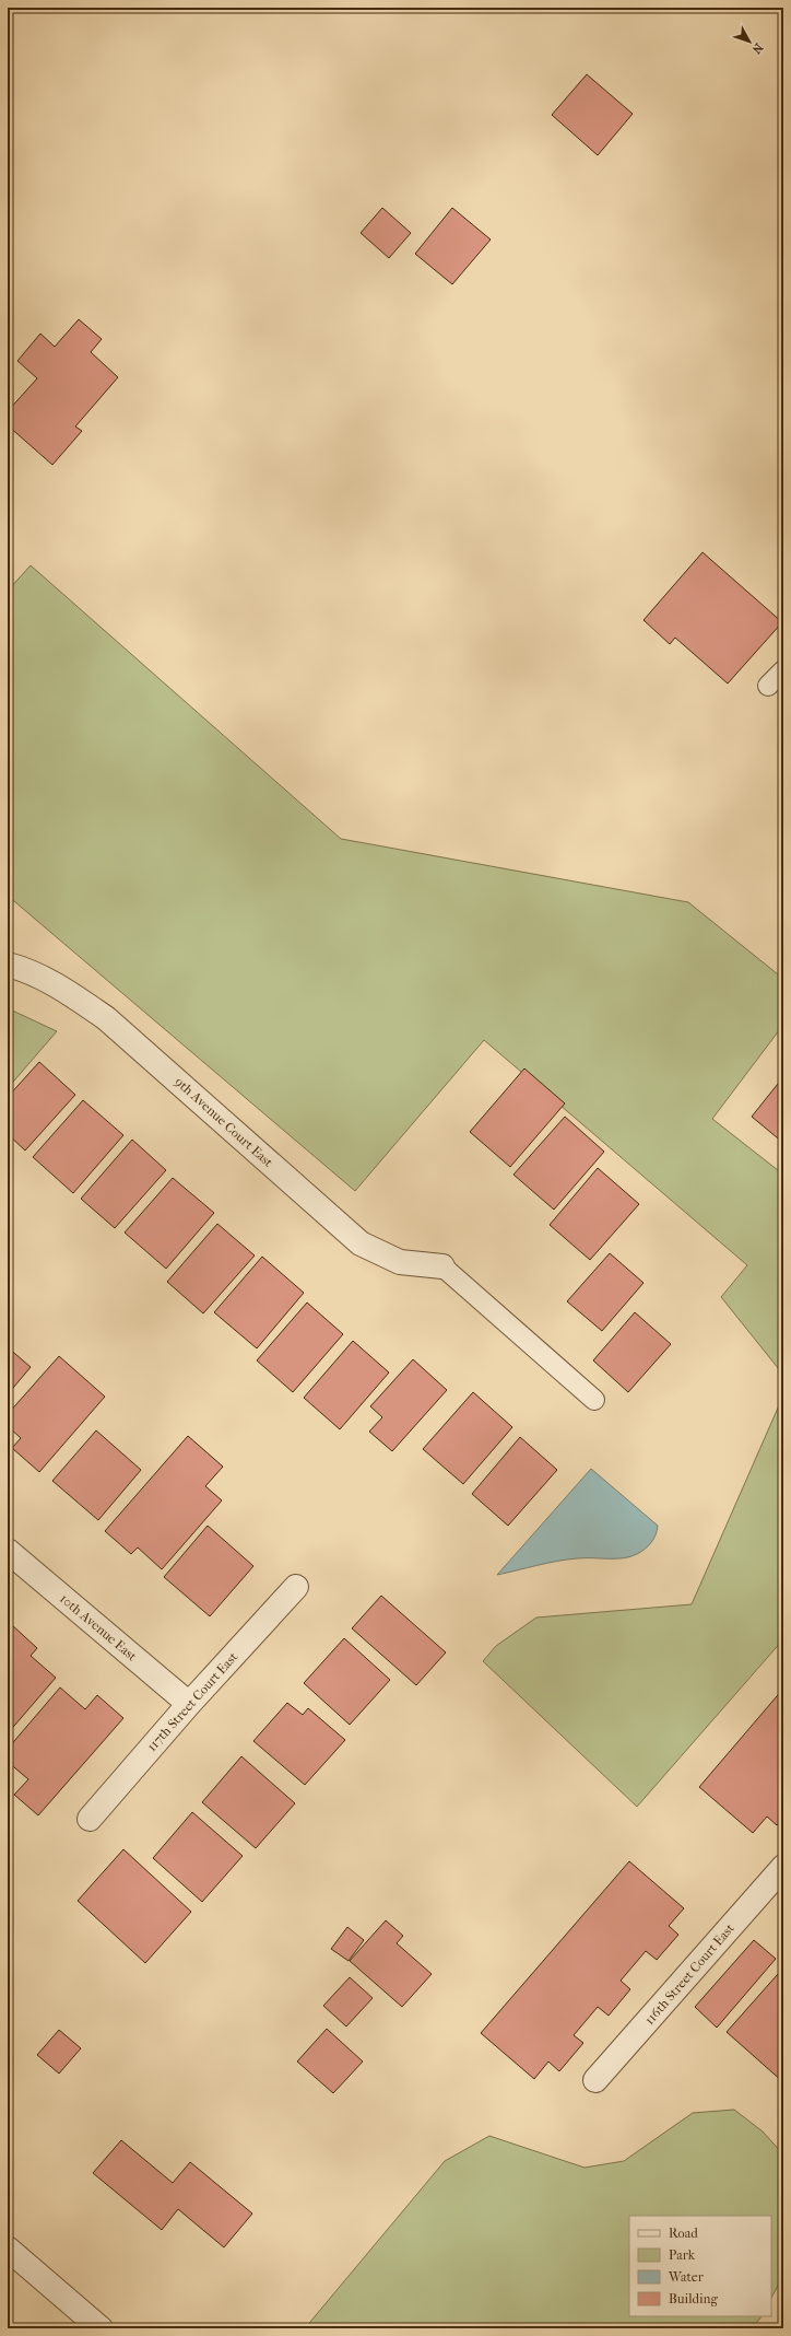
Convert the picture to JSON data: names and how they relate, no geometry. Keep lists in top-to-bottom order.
{
  "streets": {
    "street": [
      "9th Avenue Court East",
      "10th Avenue East",
      "117th Street Court East",
      "116th Street Court East"
    ]
  },
  "crossings": [
    ["10th Avenue East", "117th Street Court East"]
  ],
  "legend": [
    "Road",
    "Park",
    "Water",
    "Building"
  ],
  "north": "bottom right"
}
